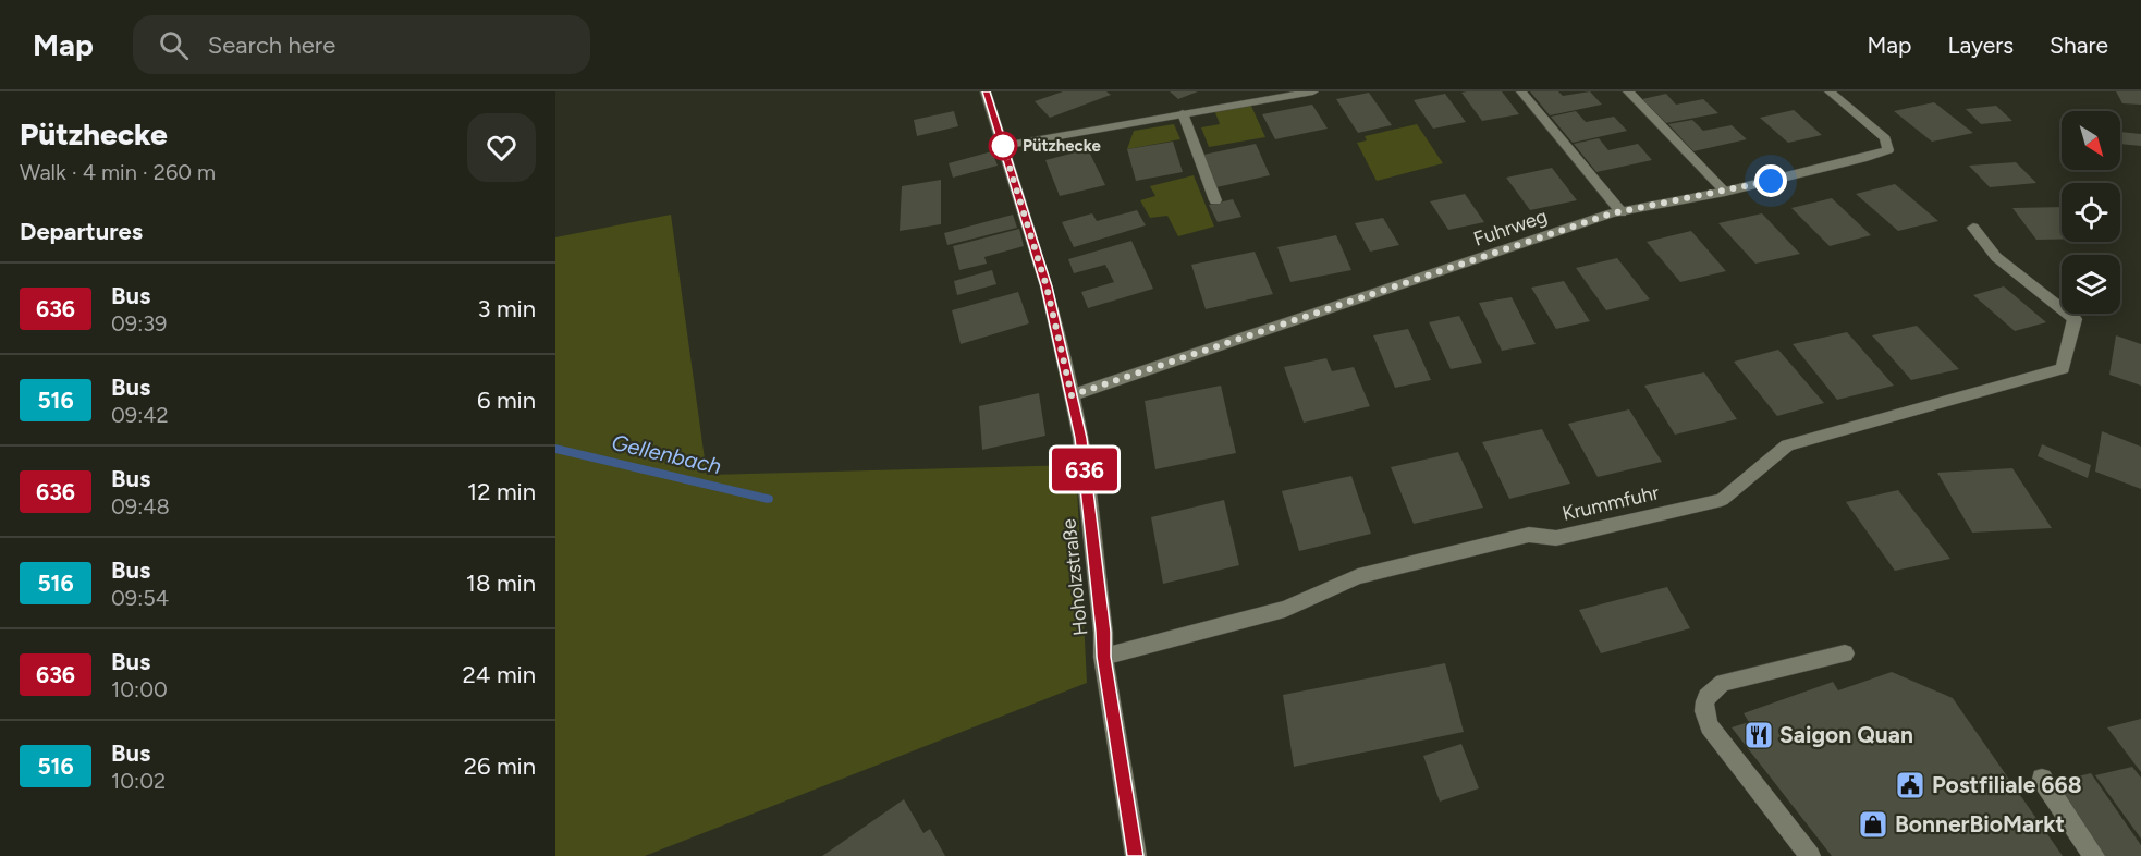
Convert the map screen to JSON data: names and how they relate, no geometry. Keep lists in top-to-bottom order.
{
  "streets": {
    "street": ["Fuhrweg", "Krummfuhr", "Hoholzstraße"]
  },
  "crossings": [
    ["Fuhrweg", "Hoholzstraße"],
    ["Krummfuhr", "Hoholzstraße"]
  ],
  "water": ["Gellenbach"],
  "places": {
    "other": ["Pützhecke"],
    "restaurant": ["Saigon Quan"],
    "public building": ["Postfiliale 668"],
    "shop": ["BonnerBioMarkt"]
  },
  "lines": ["bus line 636"],
  "north": "bottom right",
  "page": {
    "header": "Map",
    "search": "Search here",
    "nav": ["Map", "Layers", "Share"],
    "heading": [
      ["Pützhecke", "Walk · 4 min · 260 m"],
      "Departures"
    ],
    "on_map": "636",
    "list": [
      {
        "mark": "636",
        "name": "Bus",
        "note": "09:39",
        "value": "3 min"
      },
      {
        "mark": "516",
        "name": "Bus",
        "note": "09:42",
        "value": "6 min"
      },
      {
        "mark": "636",
        "name": "Bus",
        "note": "09:48",
        "value": "12 min"
      },
      {
        "mark": "516",
        "name": "Bus",
        "note": "09:54",
        "value": "18 min"
      },
      {
        "mark": "636",
        "name": "Bus",
        "note": "10:00",
        "value": "24 min"
      },
      {
        "mark": "516",
        "name": "Bus",
        "note": "10:02",
        "value": "26 min"
      }
    ]
  }
}
